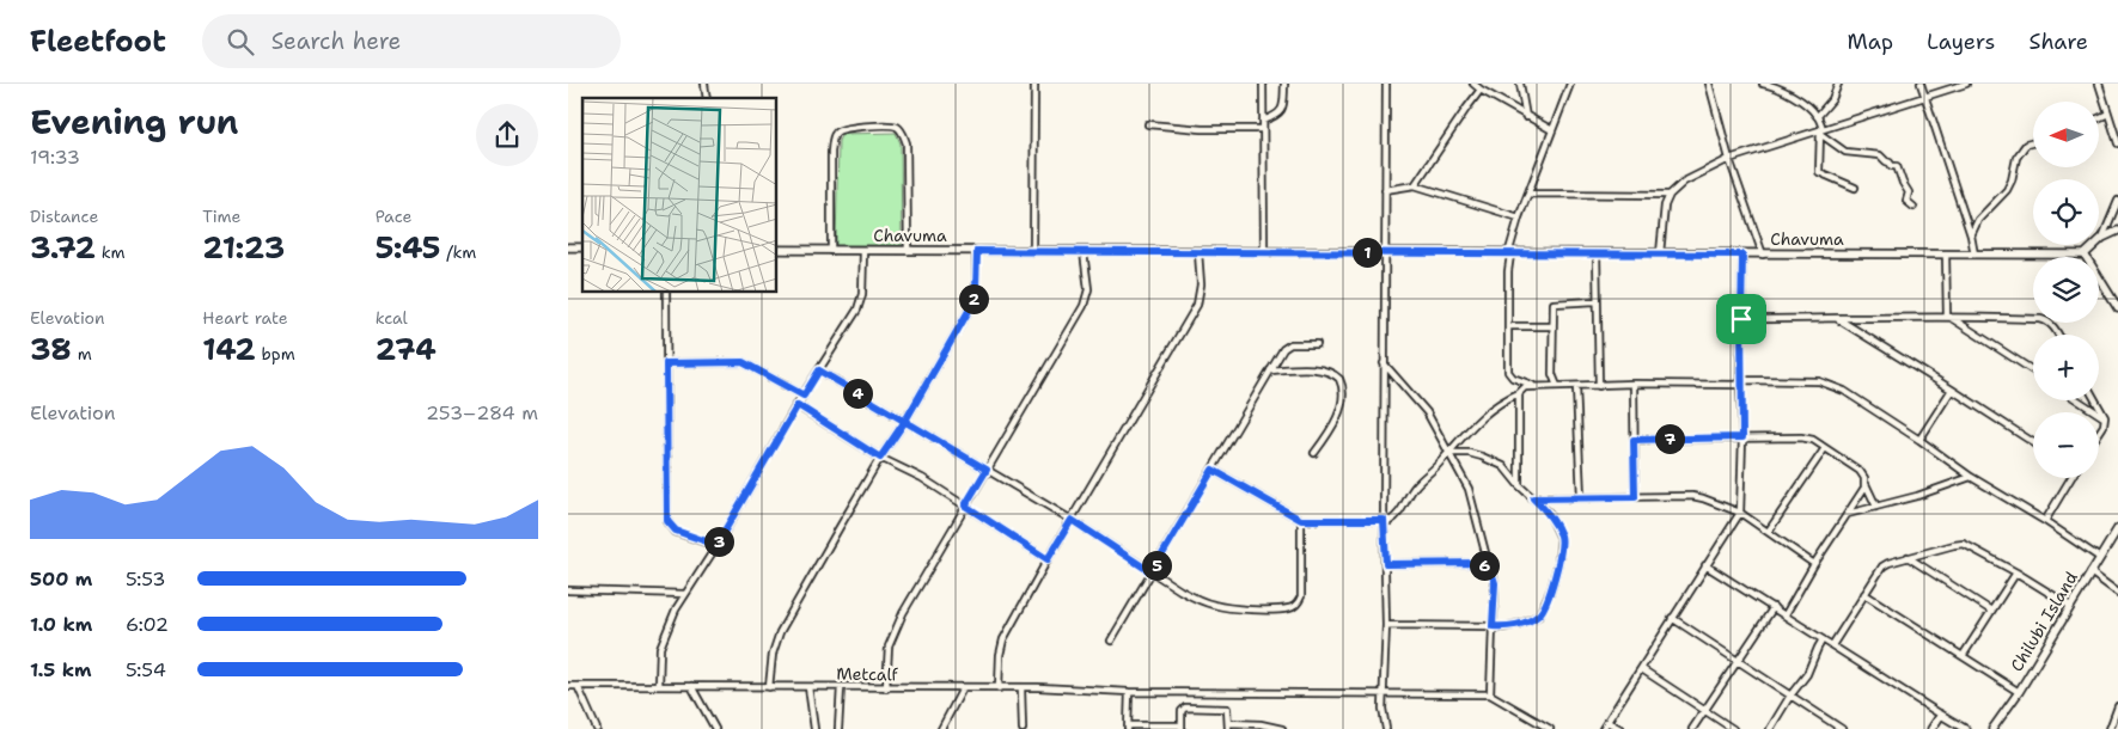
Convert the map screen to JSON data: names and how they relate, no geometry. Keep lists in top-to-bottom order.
{
  "streets": {
    "street": ["Chavuma", "Chilubi Island", "Metcalf"]
  },
  "north": "left",
  "page": {
    "header": "Fleetfoot",
    "search": "Search here",
    "nav": ["Map", "Layers", "Share"],
    "heading": ["Evening run", "19:33"],
    "map_buttons": ["+", "−"],
    "stats": [
      ["Distance", "3.72 km"],
      ["Time", "21:23"],
      ["Pace", "5:45 /km"],
      ["Elevation", "38 m"],
      ["Heart rate", "142 bpm"],
      ["kcal", "274"]
    ],
    "pins": [
      "1",
      "2",
      "4",
      "7",
      "3",
      "5",
      "6"
    ],
    "chart": ["Elevation", "253–284 m"],
    "list": [
      {
        "name": "500 m",
        "note": "5:53"
      },
      {
        "name": "1.0 km",
        "note": "6:02"
      },
      {
        "name": "1.5 km",
        "note": "5:54"
      }
    ]
  }
}
